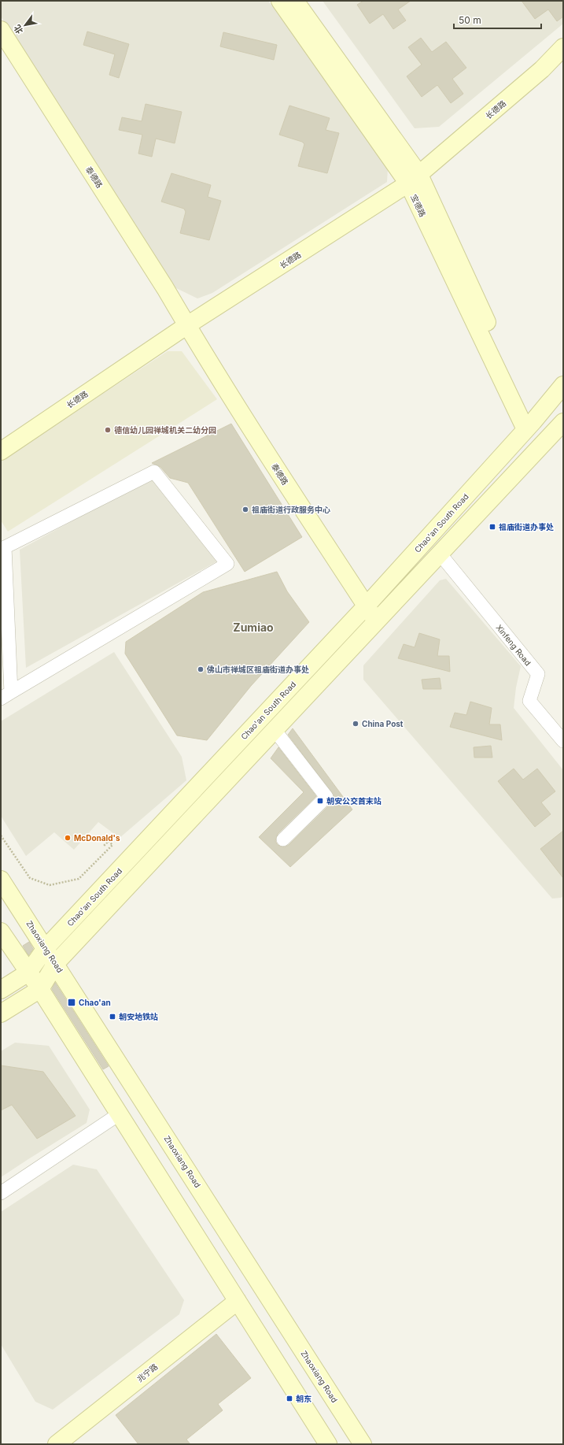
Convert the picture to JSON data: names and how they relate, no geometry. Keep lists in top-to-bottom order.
{
  "streets": {
    "main road": [
      "长德路",
      "泰德路",
      "宝德路",
      "Chao'an South Road",
      "Zhaoxiang Road",
      "兆宁路"
    ],
    "street": ["Xinfeng Road"]
  },
  "crossings": [
    ["长德路", "泰德路"],
    ["长德路", "宝德路"],
    ["泰德路", "Chao'an South Road"],
    ["宝德路", "Chao'an South Road"],
    ["Chao'an South Road", "Zhaoxiang Road"]
  ],
  "districts": ["Zumiao"],
  "places": {
    "other": [
      "德信幼儿园禅城机关二幼分园",
      "祖庙街道行政服务中心",
      "佛山市禅城区祖庙街道办事处",
      "China Post",
      "McDonald's"
    ],
    "transit": [
      "祖庙街道办事处",
      "朝安公交首末站",
      "Chao'an",
      "朝安地铁站",
      "朝东"
    ]
  },
  "scale_bar": "50 m",
  "north": "bottom left"
}
